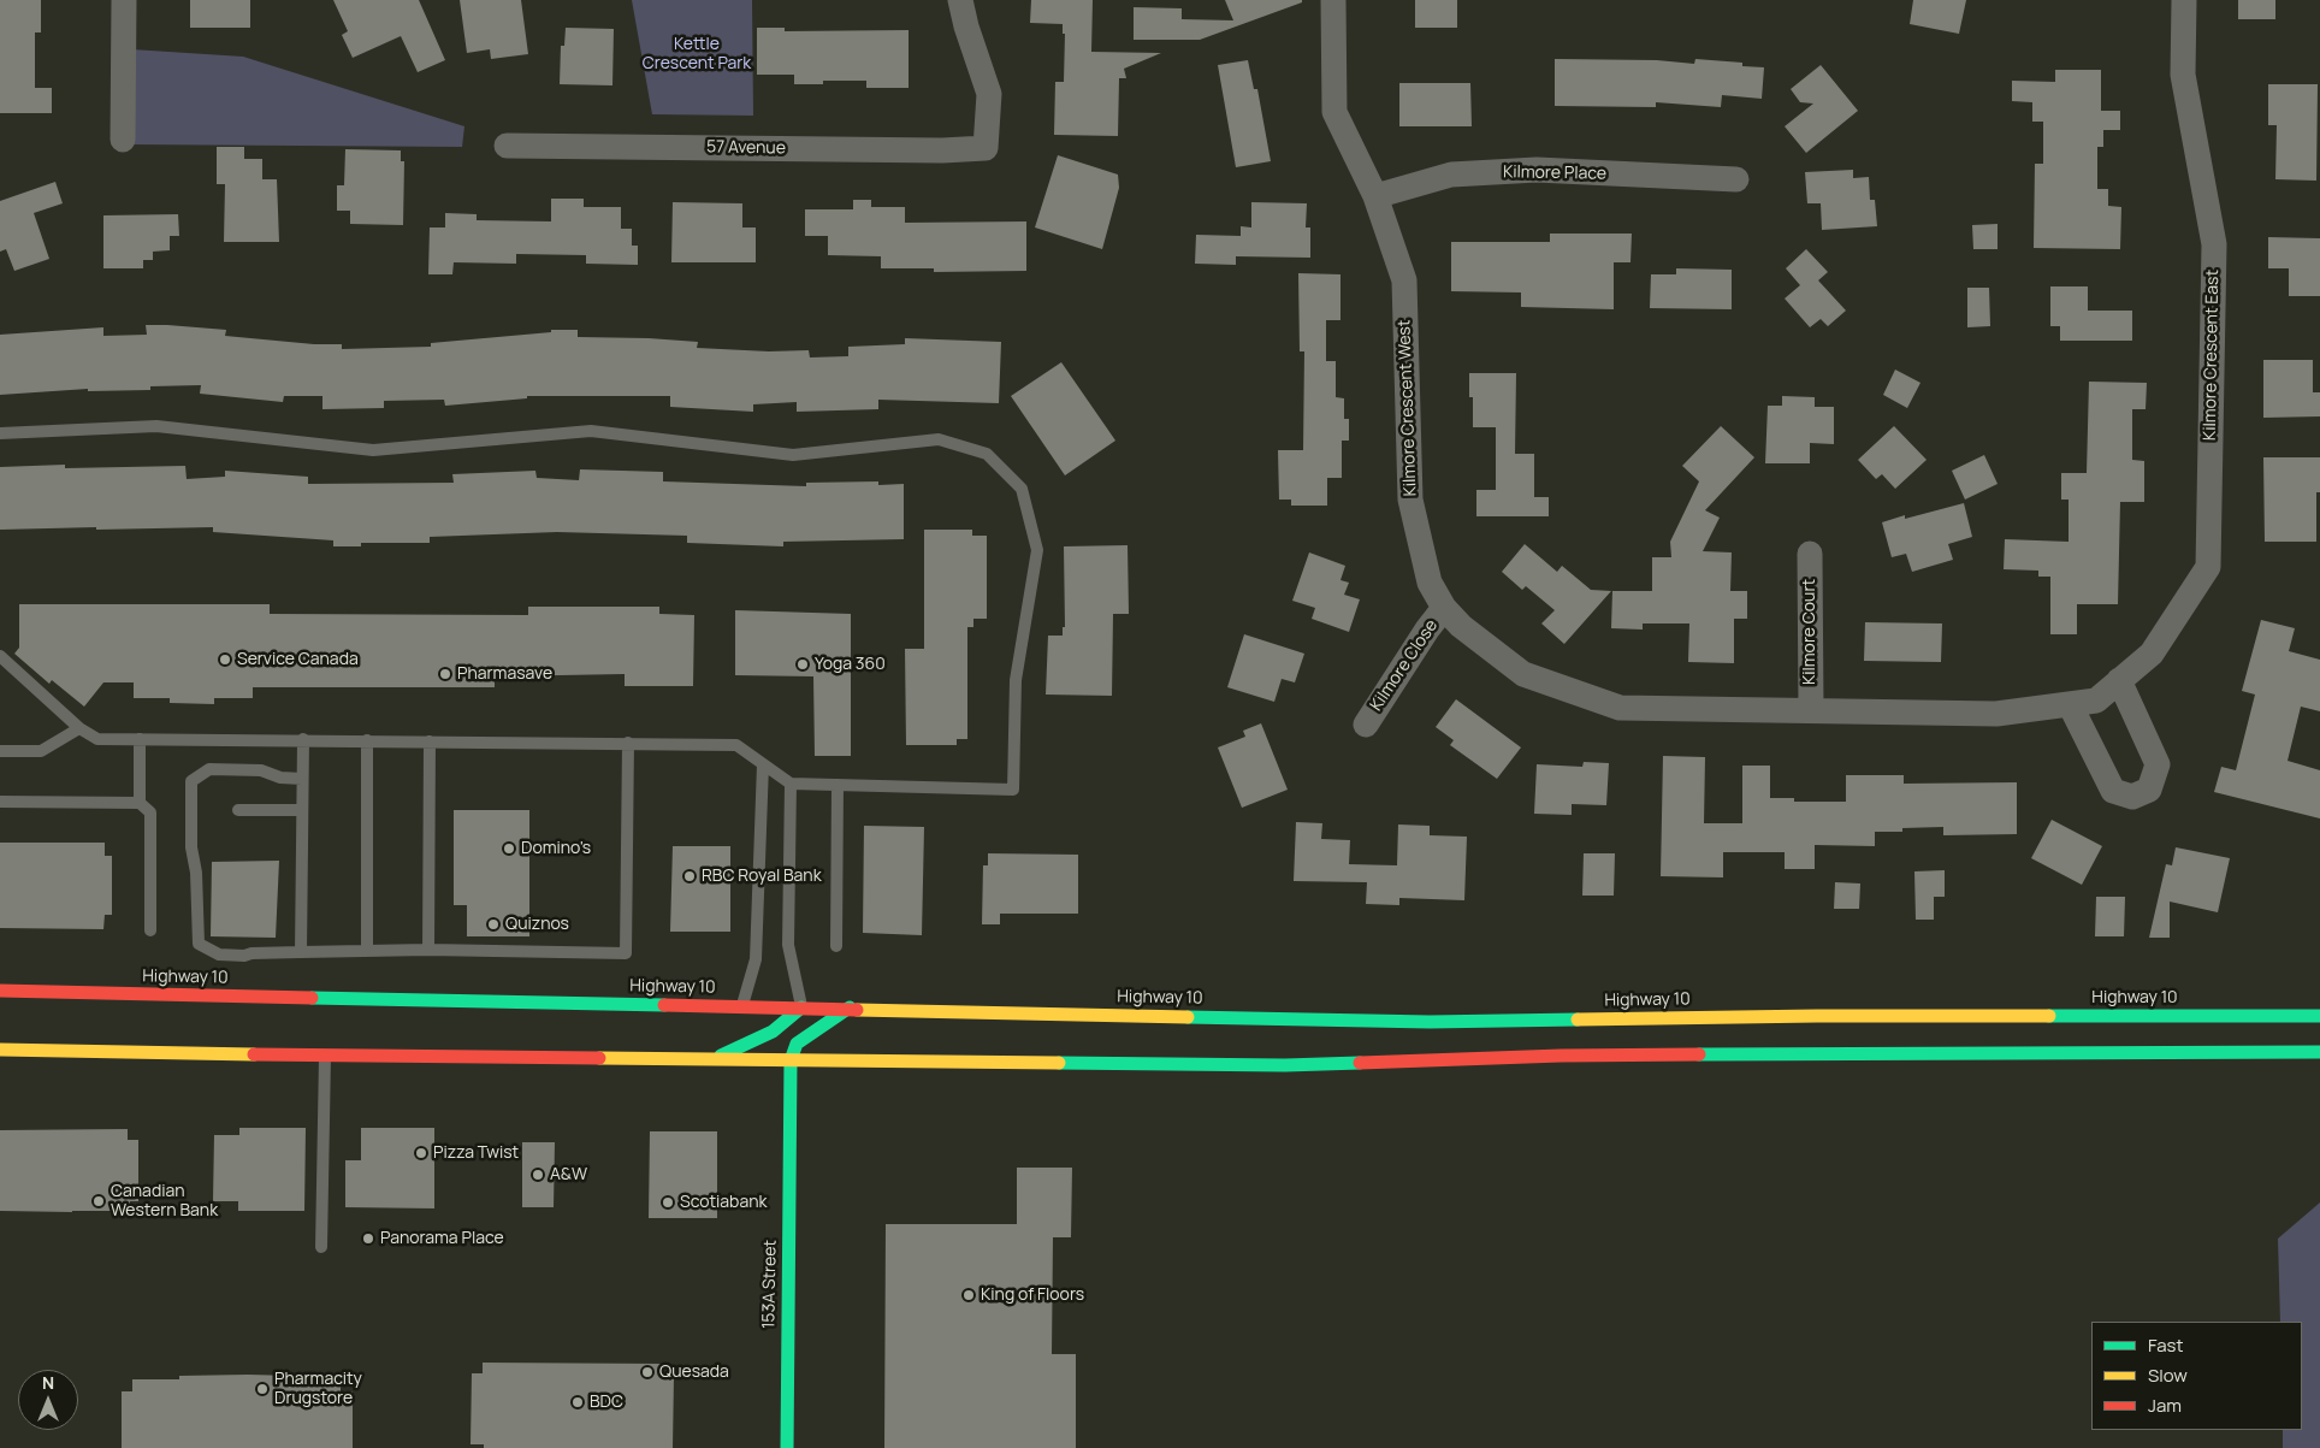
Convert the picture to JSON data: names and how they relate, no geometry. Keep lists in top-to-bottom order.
{
  "streets": {
    "main road": ["Highway 10", "153A Street"],
    "street": [
      "57 Avenue",
      "Kilmore Place",
      "Kilmore Crescent East",
      "Kilmore Crescent West",
      "Kilmore Court",
      "Kilmore Close"
    ]
  },
  "crossings": [
    ["Kilmore Place", "Kilmore Crescent West"],
    ["Kilmore Crescent East", "Kilmore Crescent West"],
    ["Kilmore Crescent East", "Kilmore Court"],
    ["Kilmore Crescent West", "Kilmore Court"],
    ["Kilmore Crescent West", "Kilmore Close"]
  ],
  "parks": ["Kettle Crescent Park"],
  "places": [
    "Service Canada",
    "Yoga 360",
    "Pharmasave",
    "Domino's",
    "RBC Royal Bank",
    "Quiznos",
    "Pizza Twist",
    "A&W",
    "Canadian Western Bank",
    "Scotiabank",
    "Panorama Place",
    "King of Floors",
    "Quesada",
    "Pharmacity Drugstore",
    "BDC"
  ],
  "legend": ["Fast", "Slow", "Jam"],
  "north": "top"
}
